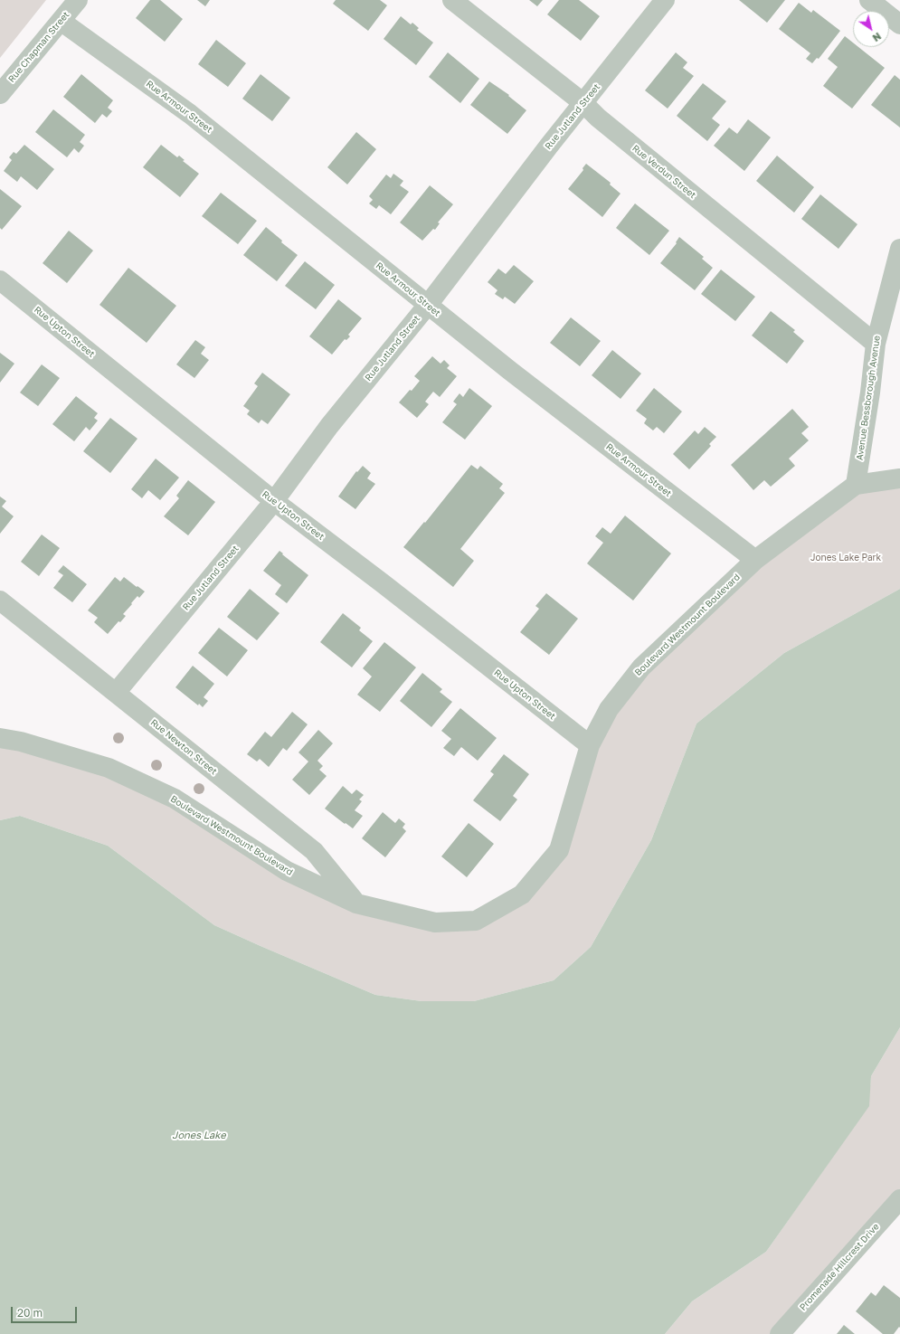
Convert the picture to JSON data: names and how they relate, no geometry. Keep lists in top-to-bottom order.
{
  "streets": {
    "street": [
      "Rue Chapman Street",
      "Rue Armour Street",
      "Rue Jutland Street",
      "Rue Verdun Street",
      "Rue Upton Street",
      "Avenue Bessborough Avenue",
      "Boulevard Westmount Boulevard",
      "Rue Newton Street",
      "Promenade Hillcrest Drive"
    ]
  },
  "crossings": [
    ["Rue Chapman Street", "Rue Armour Street"],
    ["Rue Armour Street", "Rue Jutland Street"],
    ["Rue Armour Street", "Boulevard Westmount Boulevard"],
    ["Rue Jutland Street", "Rue Verdun Street"],
    ["Rue Jutland Street", "Rue Upton Street"],
    ["Rue Jutland Street", "Rue Newton Street"],
    ["Rue Verdun Street", "Avenue Bessborough Avenue"],
    ["Rue Upton Street", "Boulevard Westmount Boulevard"],
    ["Avenue Bessborough Avenue", "Boulevard Westmount Boulevard"],
    ["Boulevard Westmount Boulevard", "Rue Newton Street"]
  ],
  "water": ["Jones Lake"],
  "parks": ["Jones Lake Park"],
  "scale_bar": "20 m",
  "north": "bottom right"
}
